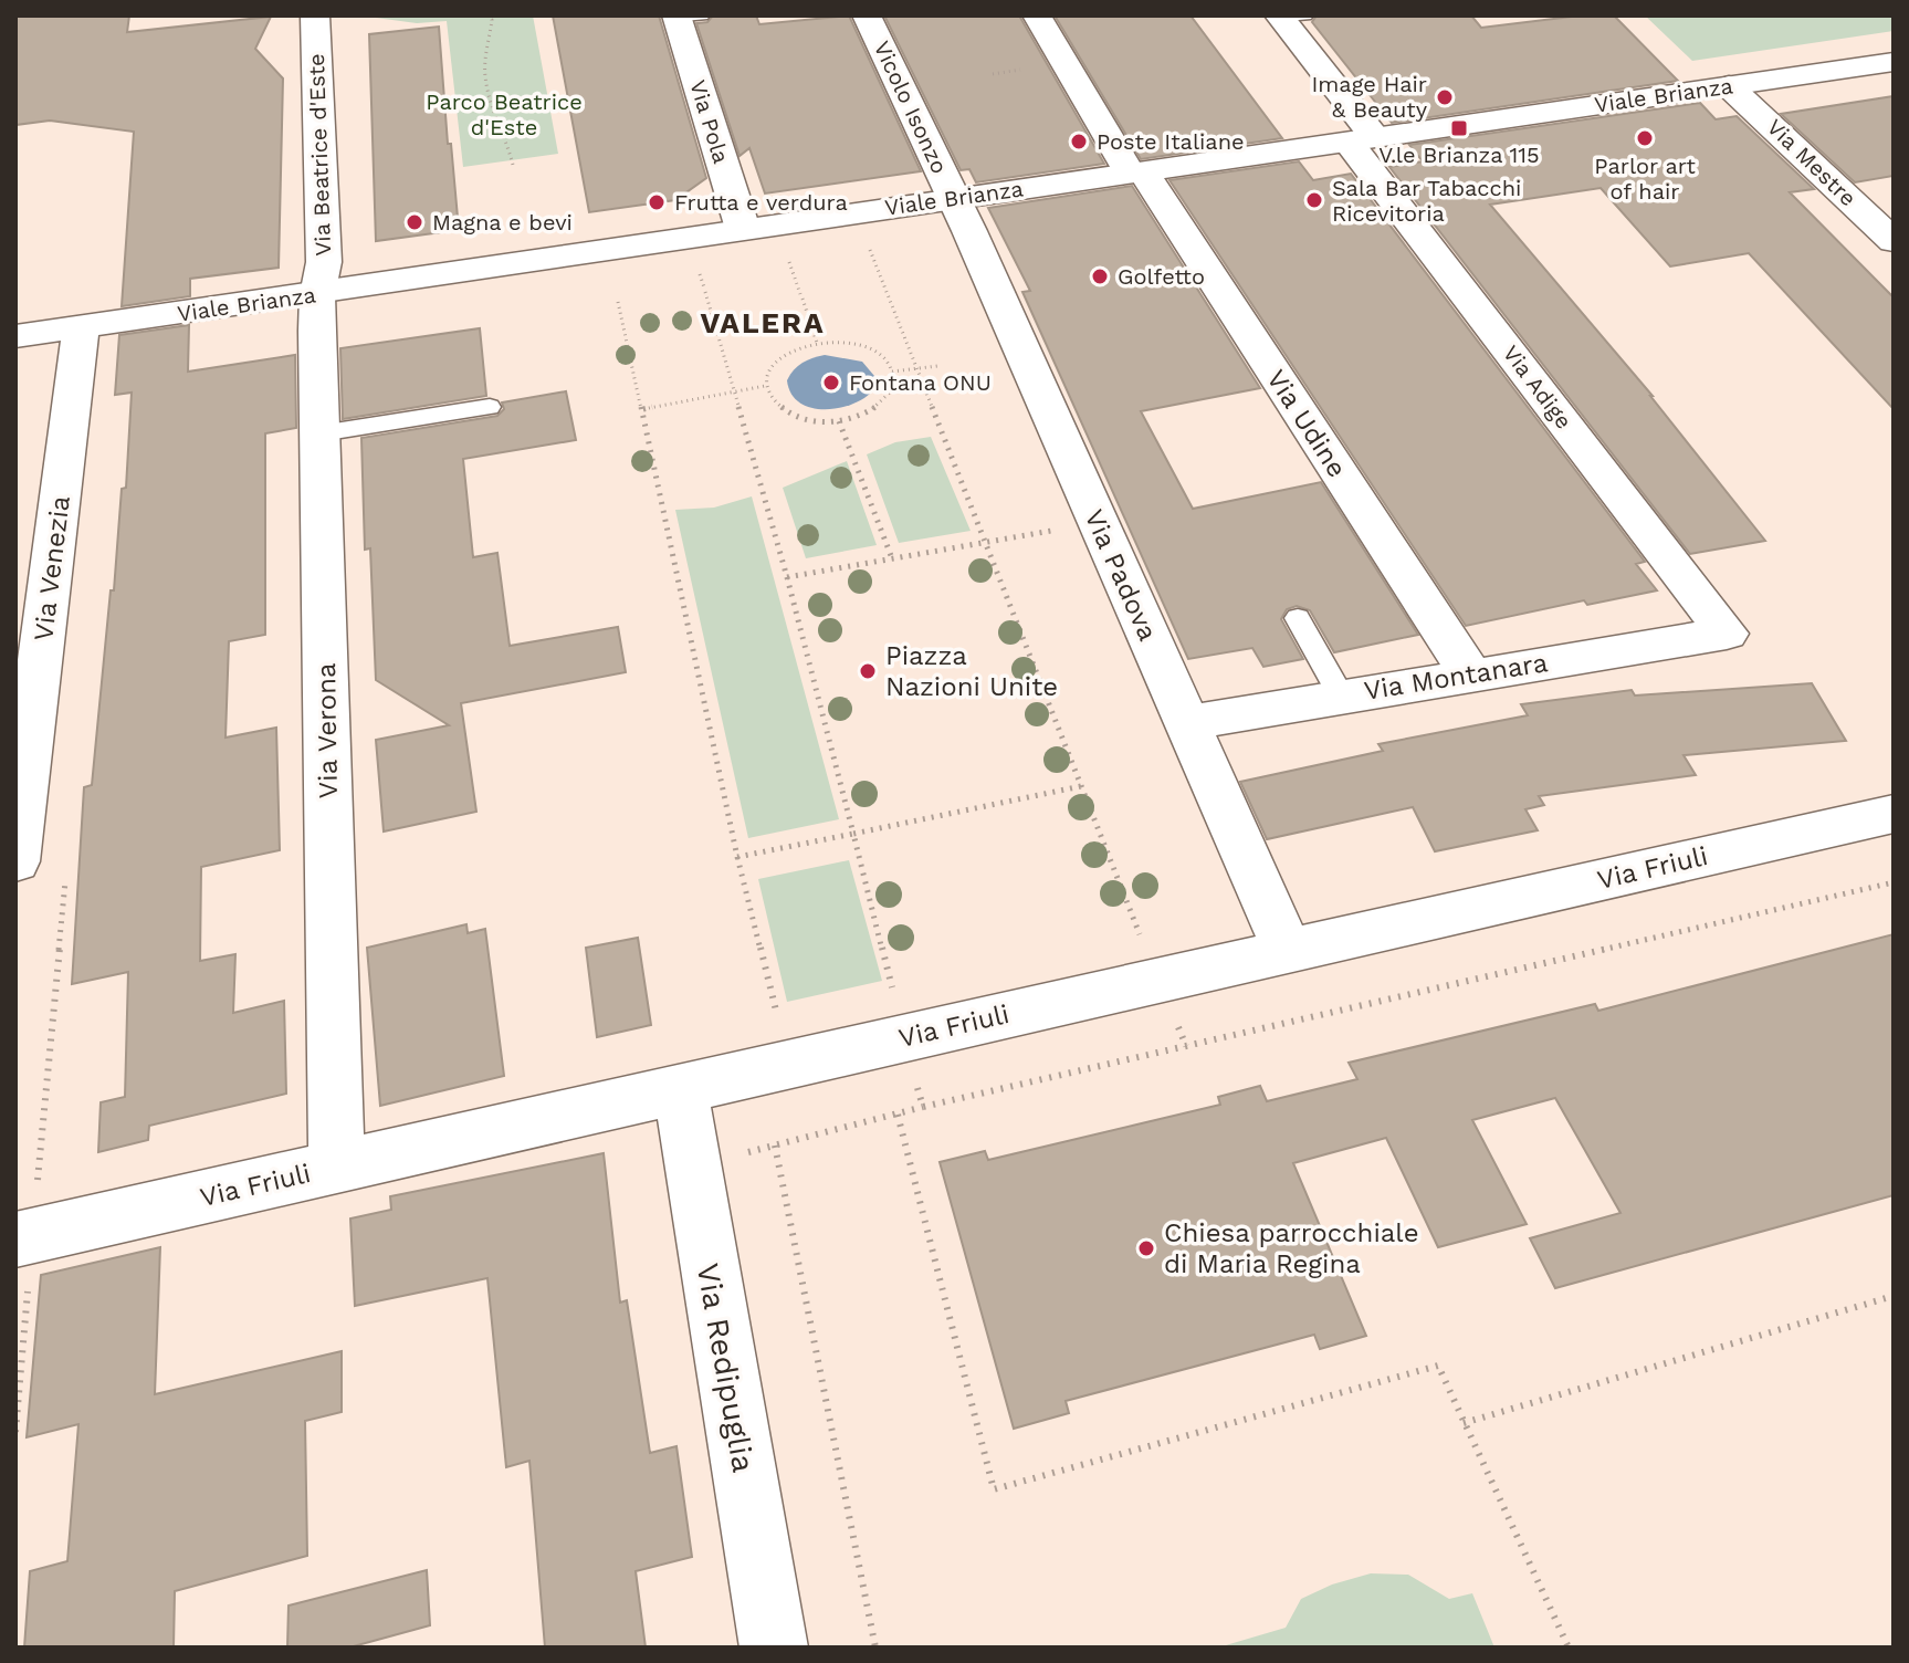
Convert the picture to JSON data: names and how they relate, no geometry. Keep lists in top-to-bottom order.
{
  "streets": {
    "street": [
      "Viale Brianza",
      "Vicolo Isonzo",
      "Via Pola",
      "Via Beatrice d'Este",
      "Via Mestre",
      "Via Adige",
      "Via Udine",
      "Via Venezia",
      "Via Padova",
      "Via Montanara",
      "Via Verona",
      "Via Friuli",
      "Via Redipuglia"
    ]
  },
  "crossings": [
    ["Viale Brianza", "Vicolo Isonzo"],
    ["Viale Brianza", "Via Pola"],
    ["Viale Brianza", "Via Beatrice d'Este"],
    ["Viale Brianza", "Via Mestre"],
    ["Viale Brianza", "Via Adige"],
    ["Viale Brianza", "Via Udine"],
    ["Viale Brianza", "Via Venezia"],
    ["Viale Brianza", "Via Padova"],
    ["Viale Brianza", "Via Verona"],
    ["Vicolo Isonzo", "Via Padova"],
    ["Via Beatrice d'Este", "Via Verona"],
    ["Via Adige", "Via Montanara"],
    ["Via Udine", "Via Montanara"],
    ["Via Padova", "Via Montanara"],
    ["Via Padova", "Via Friuli"],
    ["Via Verona", "Via Friuli"],
    ["Via Friuli", "Via Redipuglia"]
  ],
  "districts": ["VALERA"],
  "parks": ["Parco Beatrice d'Este"],
  "places": {
    "other": [
      "Image Hair & Beauty",
      "Parlor art of hair",
      "Poste Italiane",
      "Sala Bar Tabacchi Ricevitoria",
      "Frutta e verdura",
      "Magna e bevi",
      "Golfetto",
      "Fontana ONU",
      "Piazza Nazioni Unite",
      "Chiesa parrocchiale di Maria Regina"
    ],
    "transit": ["V.le Brianza 115"]
  }
}
